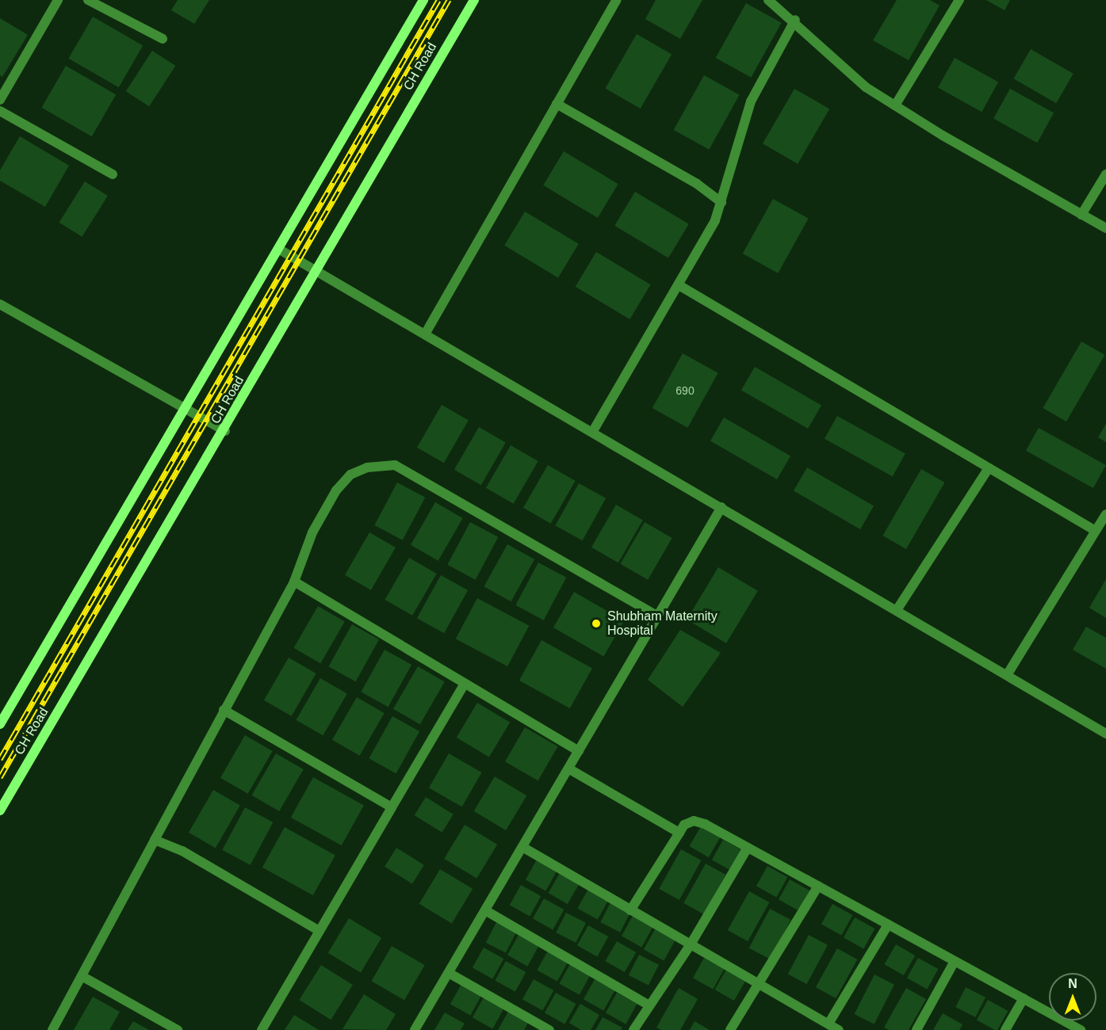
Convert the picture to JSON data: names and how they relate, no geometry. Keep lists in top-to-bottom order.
{
  "streets": {
    "street": ["CH Road"]
  },
  "places": ["Shubham Maternity Hospital"],
  "house_numbers": ["690"],
  "north": "top"
}
